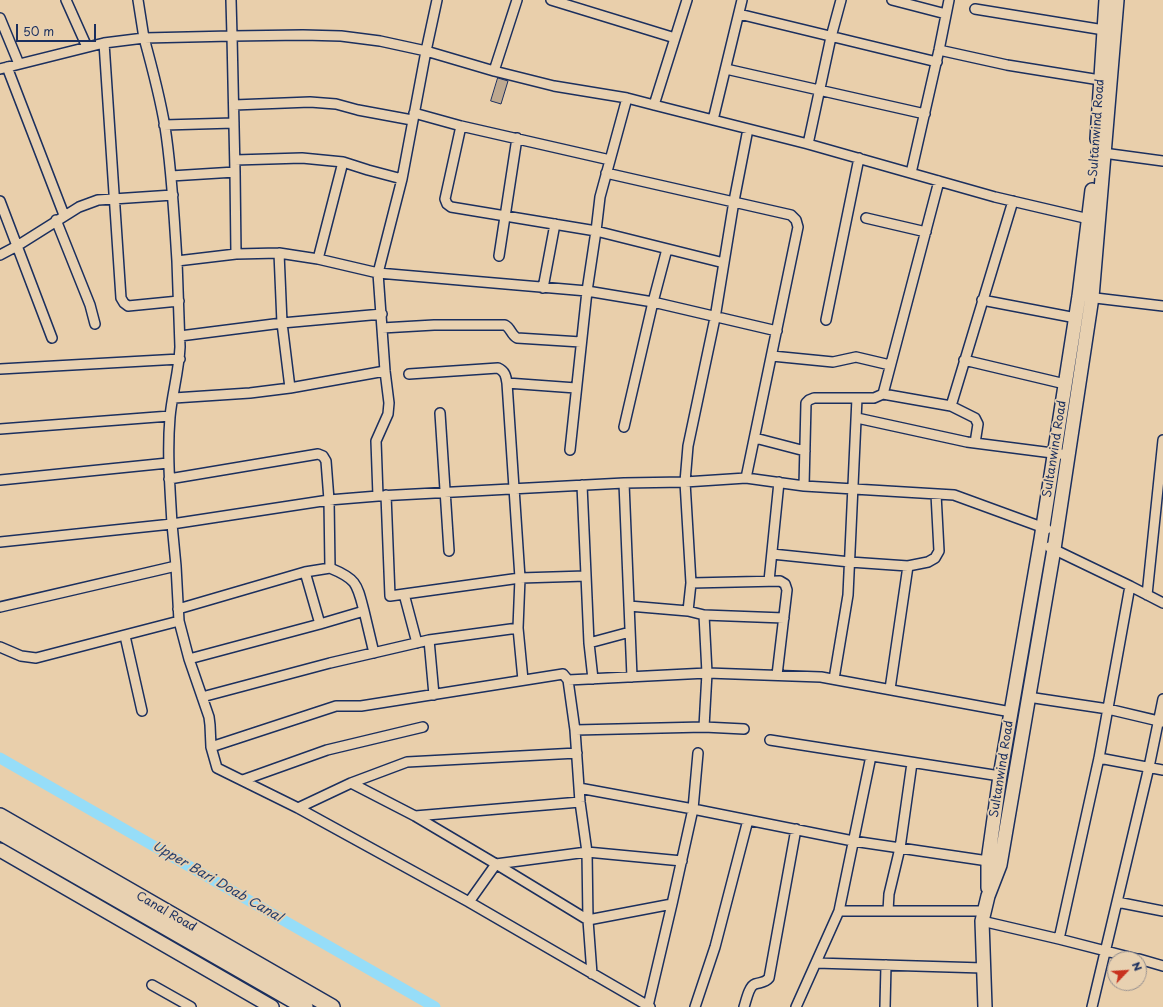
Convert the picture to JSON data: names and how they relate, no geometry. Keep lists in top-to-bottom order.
{
  "streets": {
    "main road": ["Sultanwind Road", "Canal Road"]
  },
  "water": ["Upper Bari Doab Canal"],
  "scale_bar": "50 m",
  "north": "top right"
}
